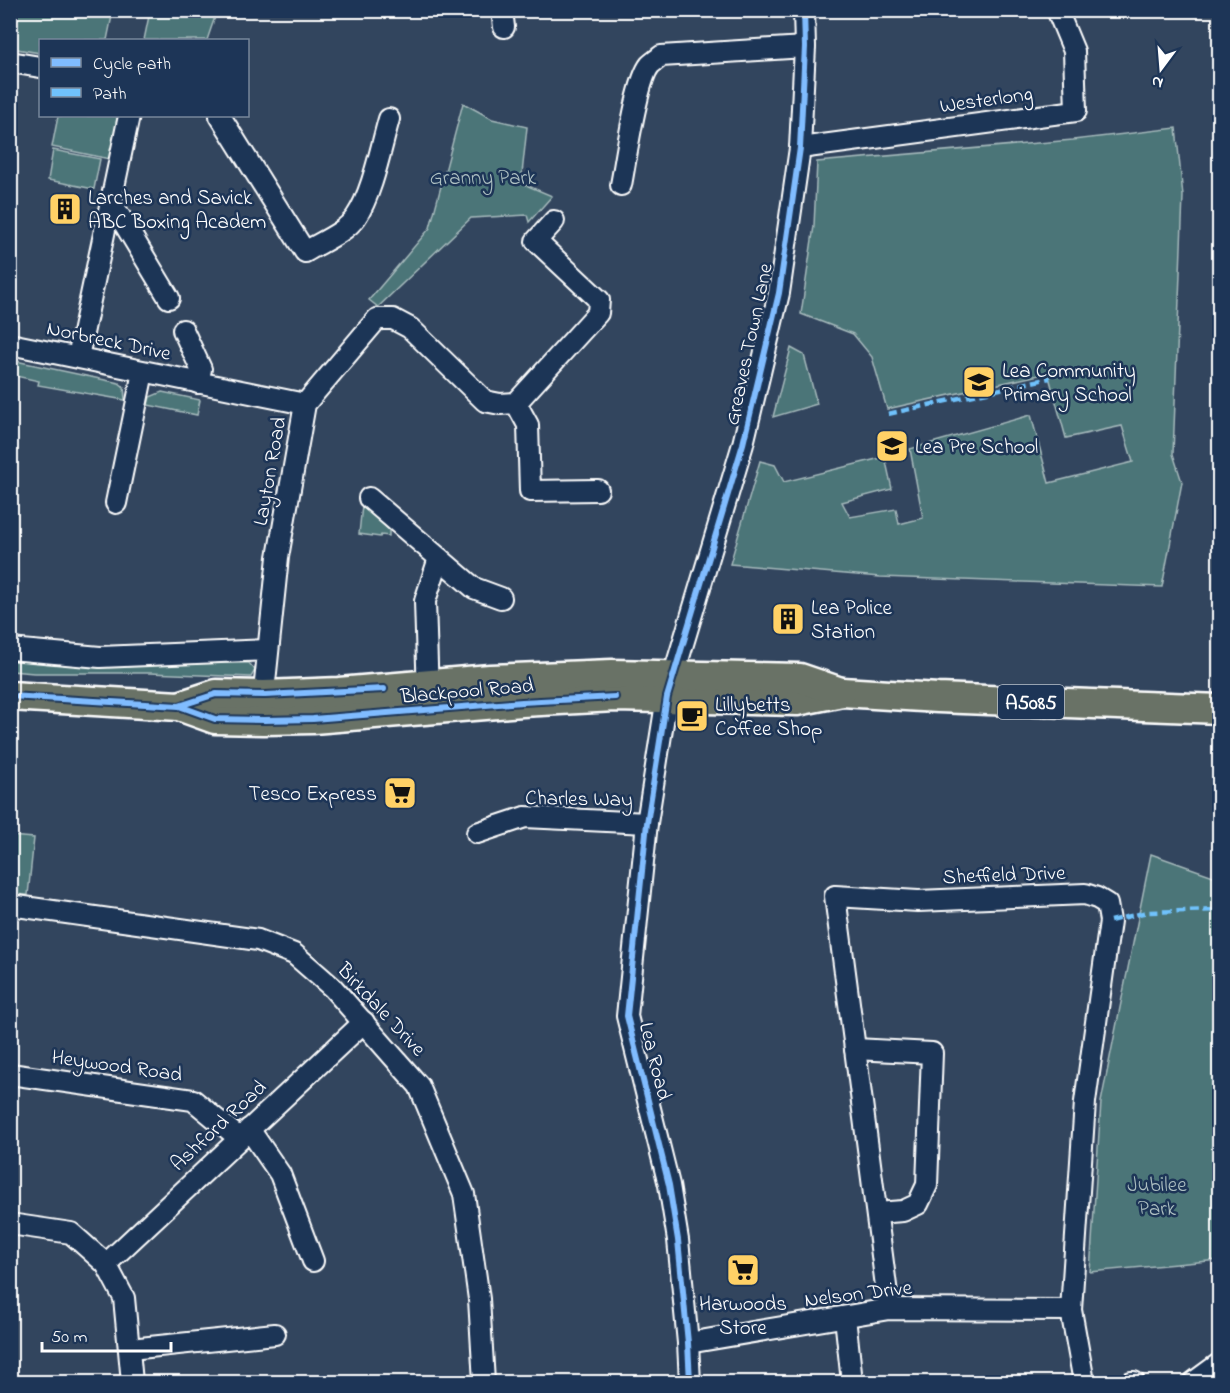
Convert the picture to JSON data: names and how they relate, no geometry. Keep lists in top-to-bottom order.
{
  "streets": {
    "highway": ["Blackpool Road", "A5085"],
    "street": [
      "Westerlong",
      "Norbreck Drive",
      "Greaves Town Lane",
      "Layton Road",
      "Charles Way",
      "Sheffield Drive",
      "Birkdale Drive",
      "Lea Road",
      "Heywood Road",
      "Ashford Road",
      "Nelson Drive"
    ]
  },
  "crossings": [
    ["Westerlong", "Greaves Town Lane"],
    ["Norbreck Drive", "Layton Road"],
    ["Greaves Town Lane", "Blackpool Road"],
    ["Greaves Town Lane", "Lea Road"],
    ["Layton Road", "Blackpool Road"],
    ["Blackpool Road", "Lea Road"],
    ["Charles Way", "Lea Road"],
    ["Sheffield Drive", "Nelson Drive"],
    ["Birkdale Drive", "Ashford Road"],
    ["Lea Road", "Nelson Drive"],
    ["Heywood Road", "Ashford Road"]
  ],
  "parks": ["Granny Park", "Jubilee Park"],
  "places": {
    "building": ["Larches and Savick ABC Boxing Academ", "Lea Police Station"],
    "school or university": ["Lea Community Primary School", "Lea Pre School"],
    "cafe": ["Lillybetts Coffee Shop"],
    "supermarket": ["Tesco Express", "Harwoods Store"]
  },
  "legend": ["Cycle path", "Path"],
  "scale_bar": "50 m",
  "north": "bottom"
}
